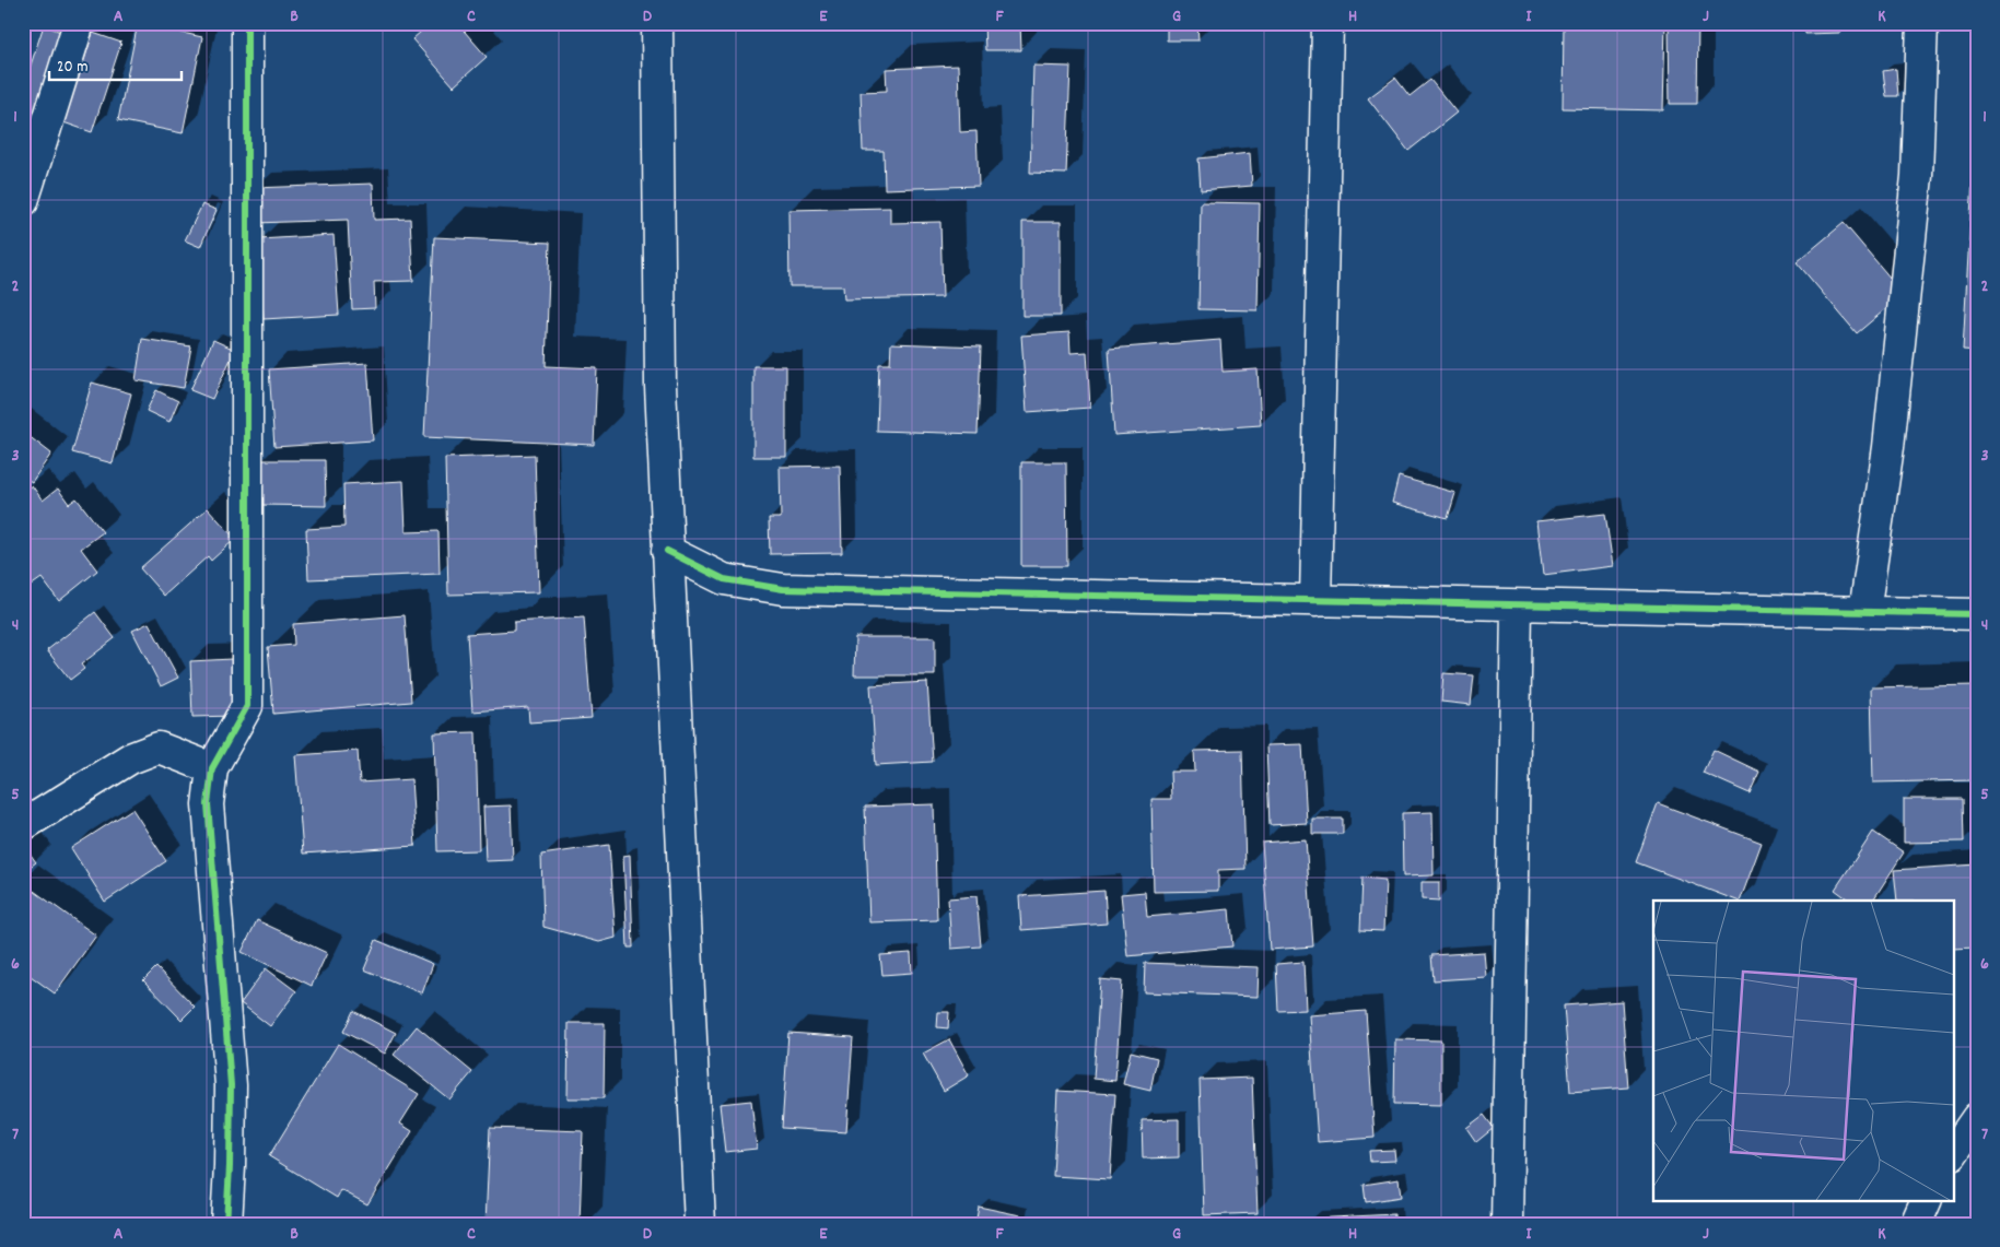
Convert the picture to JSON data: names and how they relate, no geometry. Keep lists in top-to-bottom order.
{
  "scale_bar": "20 m",
  "grid": {
    "columns": [
      "A",
      "B",
      "C",
      "D",
      "E",
      "F",
      "G",
      "H",
      "I",
      "J",
      "K"
    ],
    "rows": [
      "1",
      "2",
      "3",
      "4",
      "5",
      "6",
      "7"
    ]
  }
}
